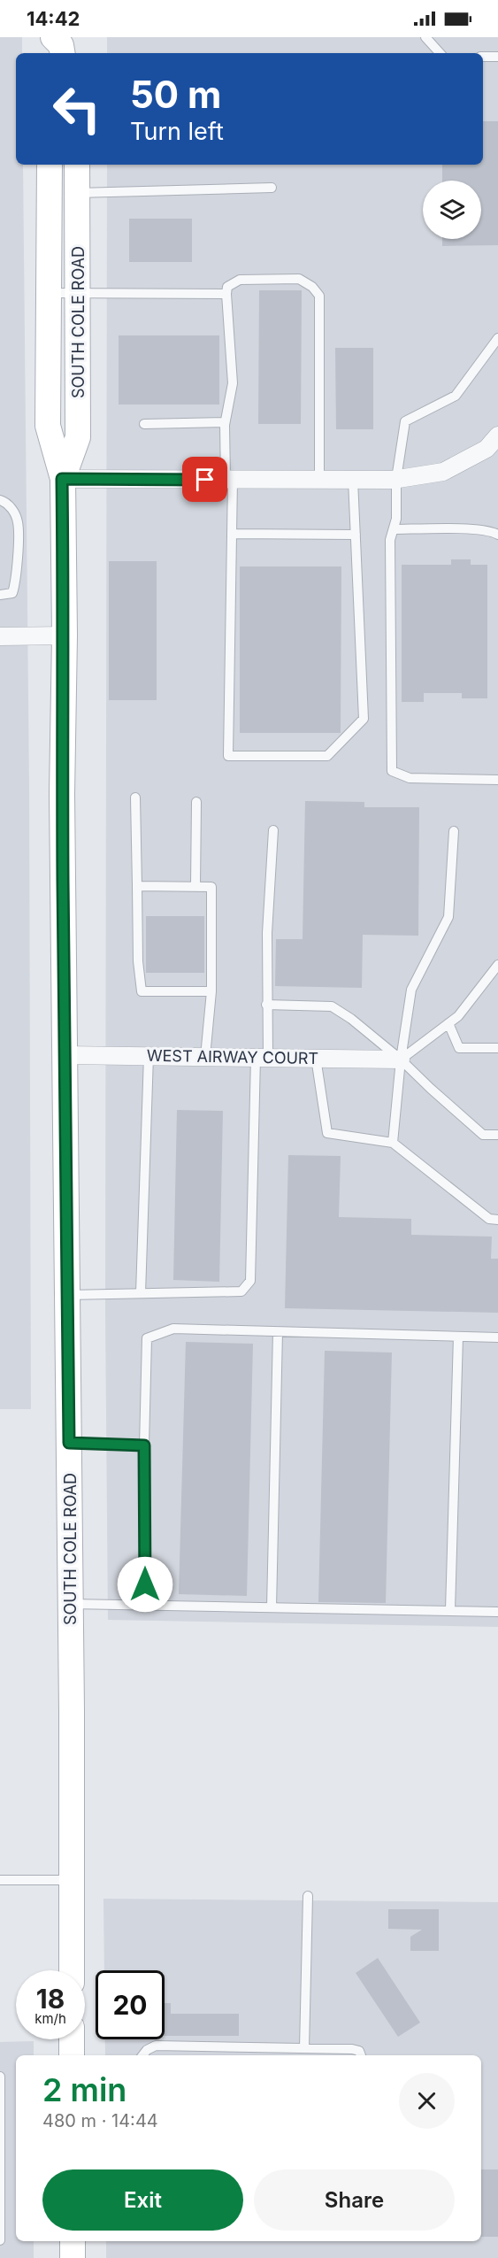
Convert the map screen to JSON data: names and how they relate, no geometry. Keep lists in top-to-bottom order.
{
  "streets": {
    "main road": ["SOUTH COLE ROAD"],
    "street": ["WEST AIRWAY COURT"]
  },
  "crossings": [
    ["SOUTH COLE ROAD", "WEST AIRWAY COURT"]
  ],
  "page": {
    "status": "14:42",
    "turn": ["50 m", "Turn left"],
    "speed": "18 km/h",
    "limit": "20",
    "heading": ["2 min", "480 m · 14:44"],
    "buttons": ["Exit", "Share"]
  }
}
